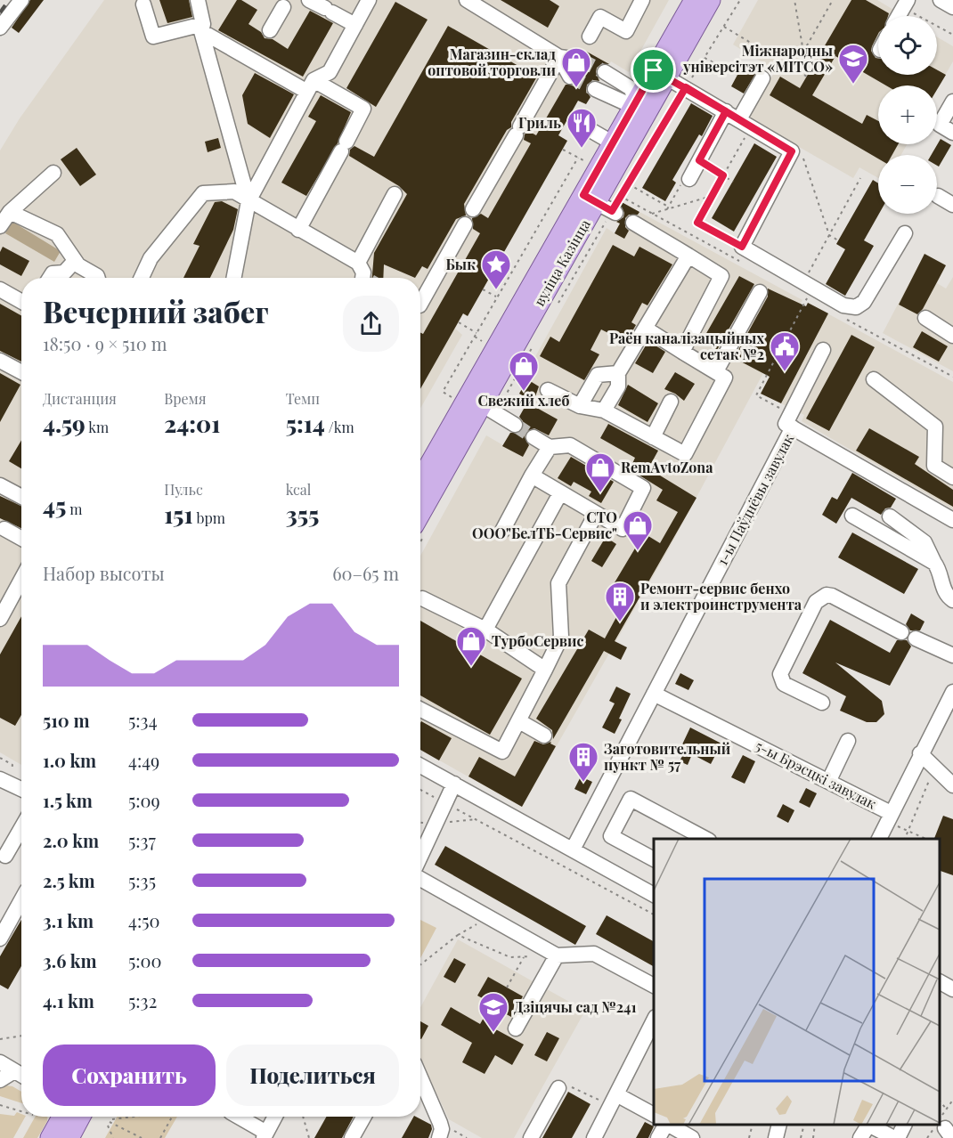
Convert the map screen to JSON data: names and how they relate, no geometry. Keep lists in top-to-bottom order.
{
  "streets": {
    "main road": ["вуліца Казінца"],
    "street": ["1-ы Паўднёвы завулак", "5-ы Брэсцкі завулак"]
  },
  "crossings": [
    ["1-ы Паўднёвы завулак", "5-ы Брэсцкі завулак"]
  ],
  "places": {
    "school or university": ["Міжнародны універсітэт «МІТСО»", "Дзіцячы сад №241"],
    "shop": [
      "Магазин-склад оптовой торговли",
      "Свежий хлеб",
      "RemAvtoZona",
      "СТО ООО\"БелТБ-Сервис\"",
      "ТурбоСервис"
    ],
    "restaurant": ["Гриль"],
    "place": ["Бык"],
    "public building": ["Раён каналізацыйных сетак №2"],
    "building": ["Ремонт-сервис бенхо и электроинструмента", "Заготовительный пункт № 57"]
  },
  "page": {
    "map_buttons": ["+", "−"],
    "heading": ["Вечерний забег", "18:50 · 9 × 510 m"],
    "stats": [
      ["Дистанция", "4.59 km"],
      ["Время", "24:01"],
      ["Темп", "5:14 /km"],
      ["45 m"],
      ["Пульс", "151 bpm"],
      ["kcal", "355"]
    ],
    "chart": ["Набор высоты", "60–65 m"],
    "list": [
      {
        "name": "510 m",
        "note": "5:34"
      },
      {
        "name": "1.0 km",
        "note": "4:49"
      },
      {
        "name": "1.5 km",
        "note": "5:09"
      },
      {
        "name": "2.0 km",
        "note": "5:37"
      },
      {
        "name": "2.5 km",
        "note": "5:35"
      },
      {
        "name": "3.1 km",
        "note": "4:50"
      },
      {
        "name": "3.6 km",
        "note": "5:00"
      },
      {
        "name": "4.1 km",
        "note": "5:32"
      }
    ],
    "buttons": ["Сохранить", "Поделиться"]
  }
}
